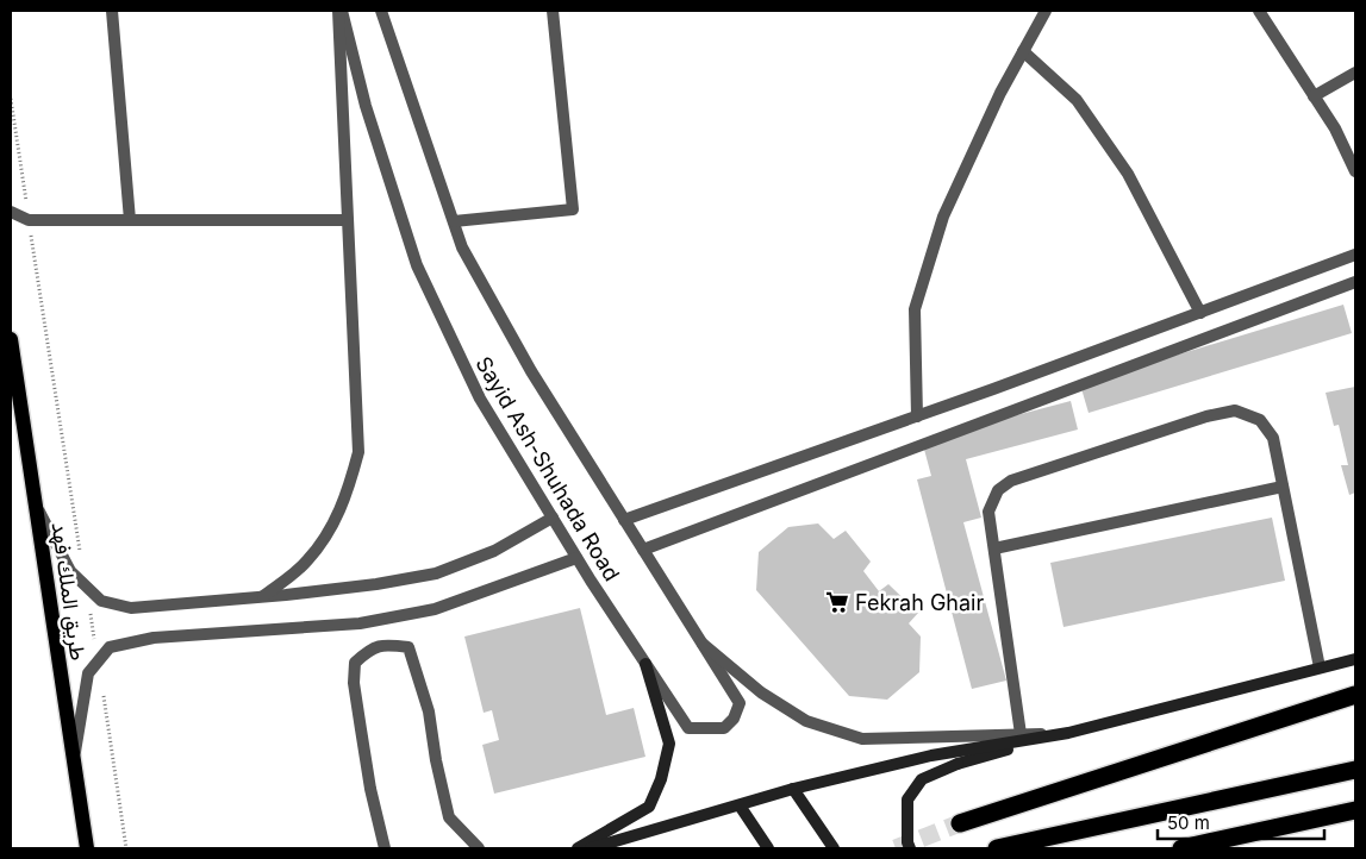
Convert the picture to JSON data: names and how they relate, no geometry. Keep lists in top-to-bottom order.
{
  "streets": {
    "main road": ["طريق الملك فهد"],
    "street": ["Sayid Ash-Shuhada Road"]
  },
  "places": {
    "supermarket": ["Fekrah Ghair"]
  },
  "scale_bar": "50 m"
}
